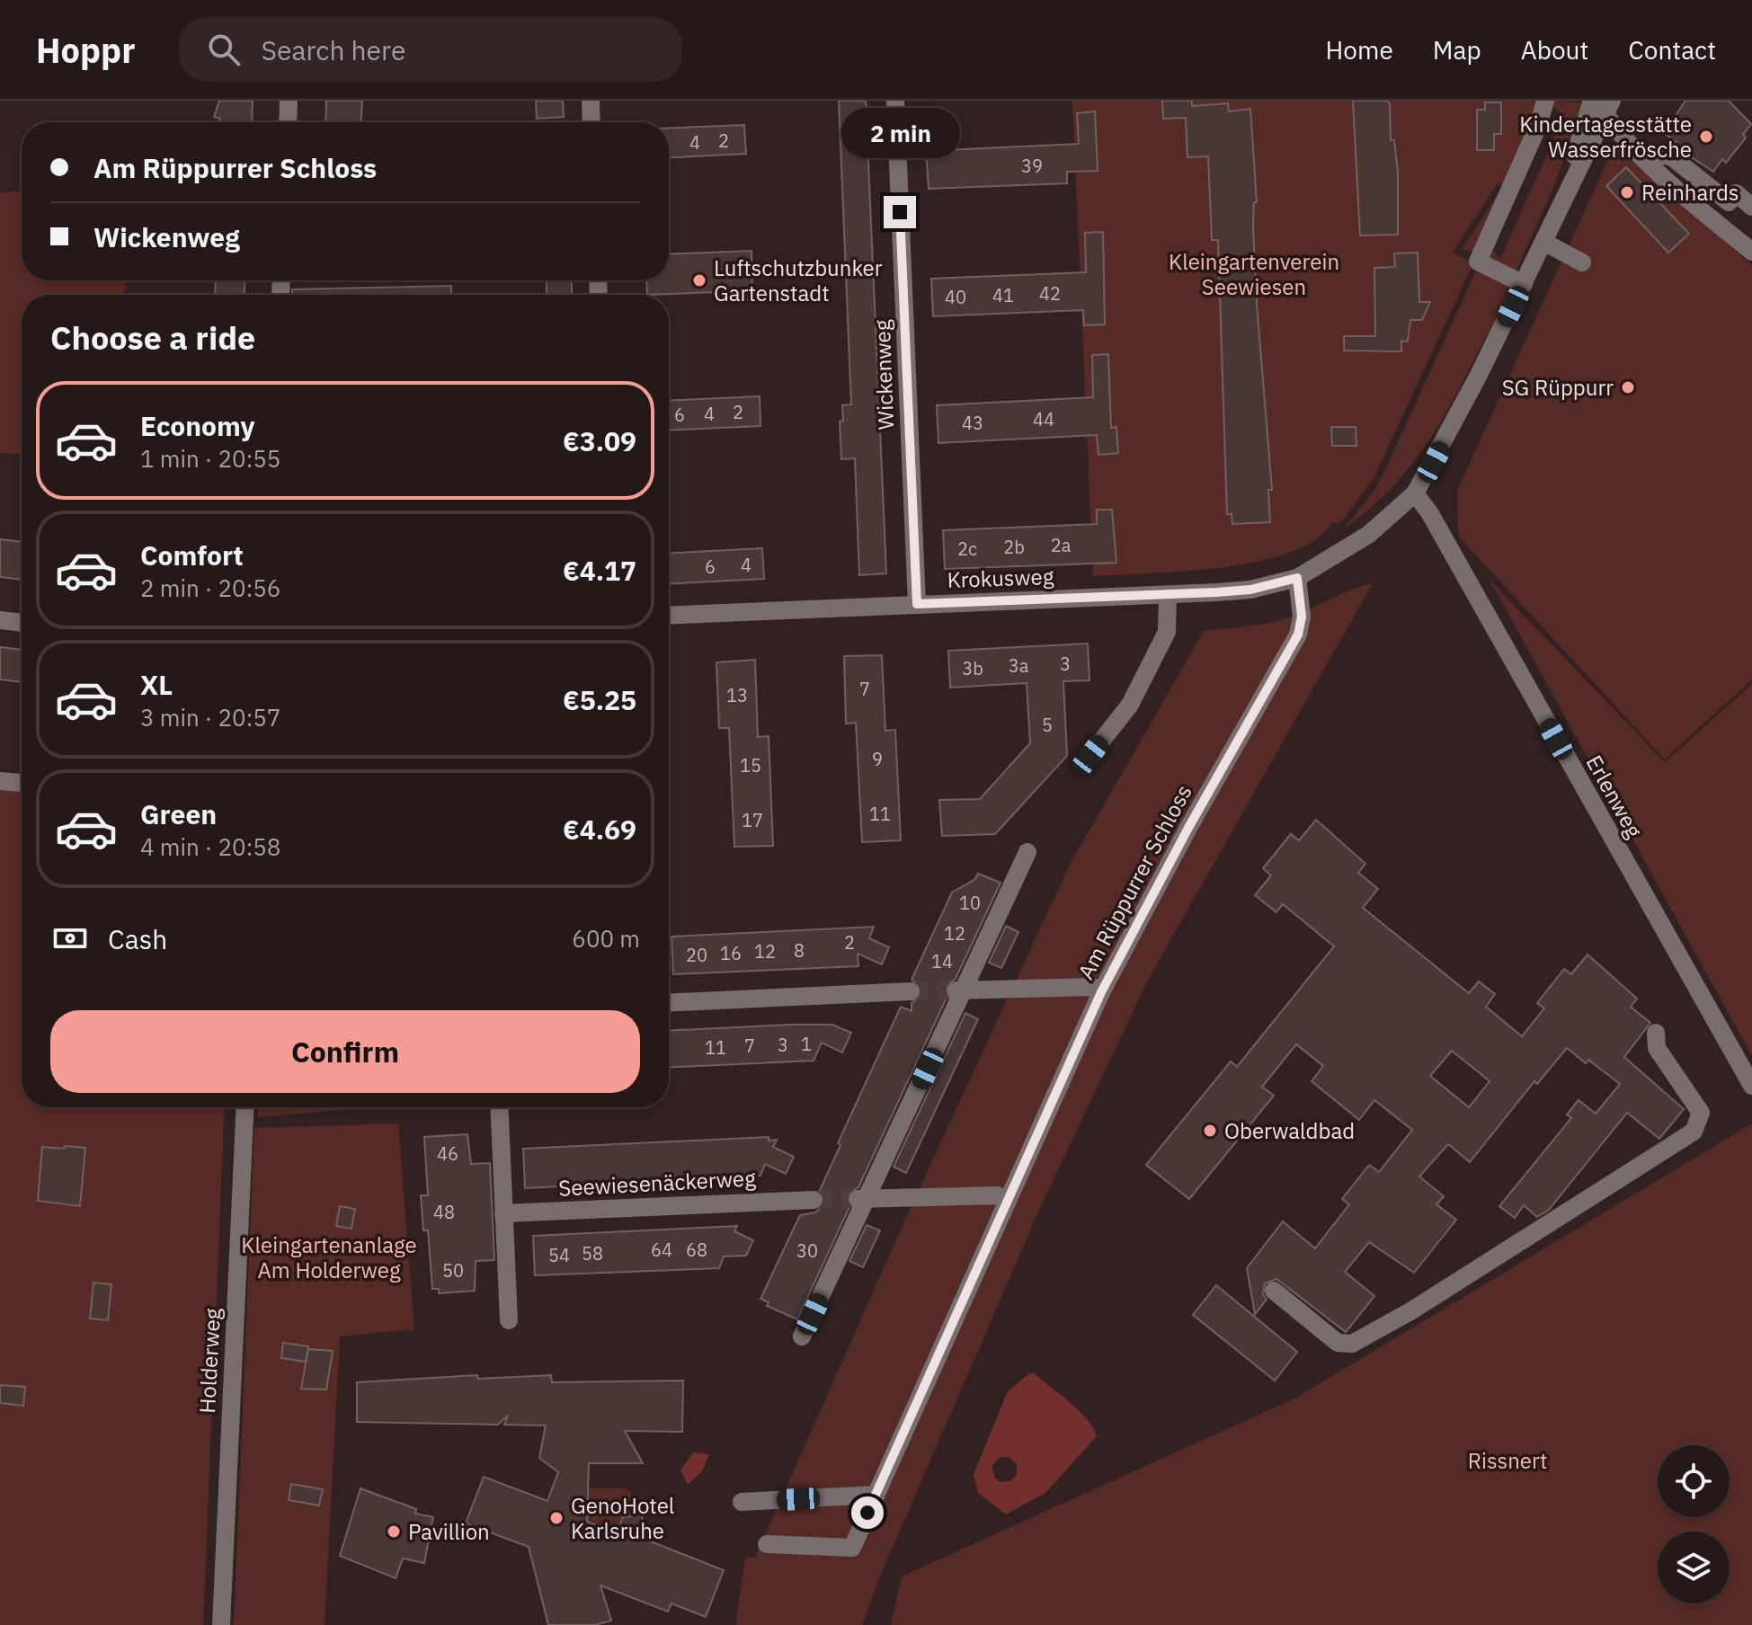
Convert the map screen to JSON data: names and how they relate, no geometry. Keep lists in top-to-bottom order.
{
  "streets": {
    "street": [
      "Wickenweg",
      "Krokusweg",
      "Erlenweg",
      "Am Rüppurrer Schloss",
      "Seewiesenäckerweg",
      "Holderweg"
    ]
  },
  "crossings": [
    ["Wickenweg", "Krokusweg"],
    ["Krokusweg", "Am Rüppurrer Schloss"]
  ],
  "parks": ["Kleingartenverein Seewiesen", "Kleingartenanlage Am Holderweg", "Rissnert"],
  "places": [
    "Kindertagesstätte Wasserfrösche",
    "Reinhards",
    "Luftschutzbunker Gartenstadt",
    "SG Rüppurr",
    "Oberwaldbad",
    "GenoHotel Karlsruhe",
    "Pavillion"
  ],
  "house_numbers": [
    "2",
    "4",
    "39",
    "42",
    "41",
    "40",
    "2",
    "4",
    "6",
    "44",
    "43",
    "2a",
    "2b",
    "2c",
    "4",
    "6",
    "3",
    "3a",
    "3b",
    "7",
    "13",
    "5",
    "9",
    "15",
    "11",
    "17",
    "10",
    "12",
    "2",
    "8",
    "12",
    "16",
    "20",
    "14",
    "1",
    "3",
    "7",
    "11",
    "46",
    "48",
    "64",
    "68",
    "30",
    "58",
    "54",
    "50"
  ],
  "page": {
    "header": "Hoppr",
    "search": "Search here",
    "nav": [
      "Home",
      "Map",
      "About",
      "Contact"
    ],
    "bubble": "2 min",
    "banner": ["Am Rüppurrer Schloss", "Wickenweg"],
    "heading": "Choose a ride",
    "list": [
      {
        "name": "Economy",
        "note": "1 min · 20:55",
        "value": "€3.09"
      },
      {
        "name": "Comfort",
        "note": "2 min · 20:56",
        "value": "€4.17"
      },
      {
        "name": "XL",
        "note": "3 min · 20:57",
        "value": "€5.25"
      },
      {
        "name": "Green",
        "note": "4 min · 20:58",
        "value": "€4.69"
      }
    ],
    "pay": ["Cash", "600 m"],
    "buttons": "Confirm"
  }
}
